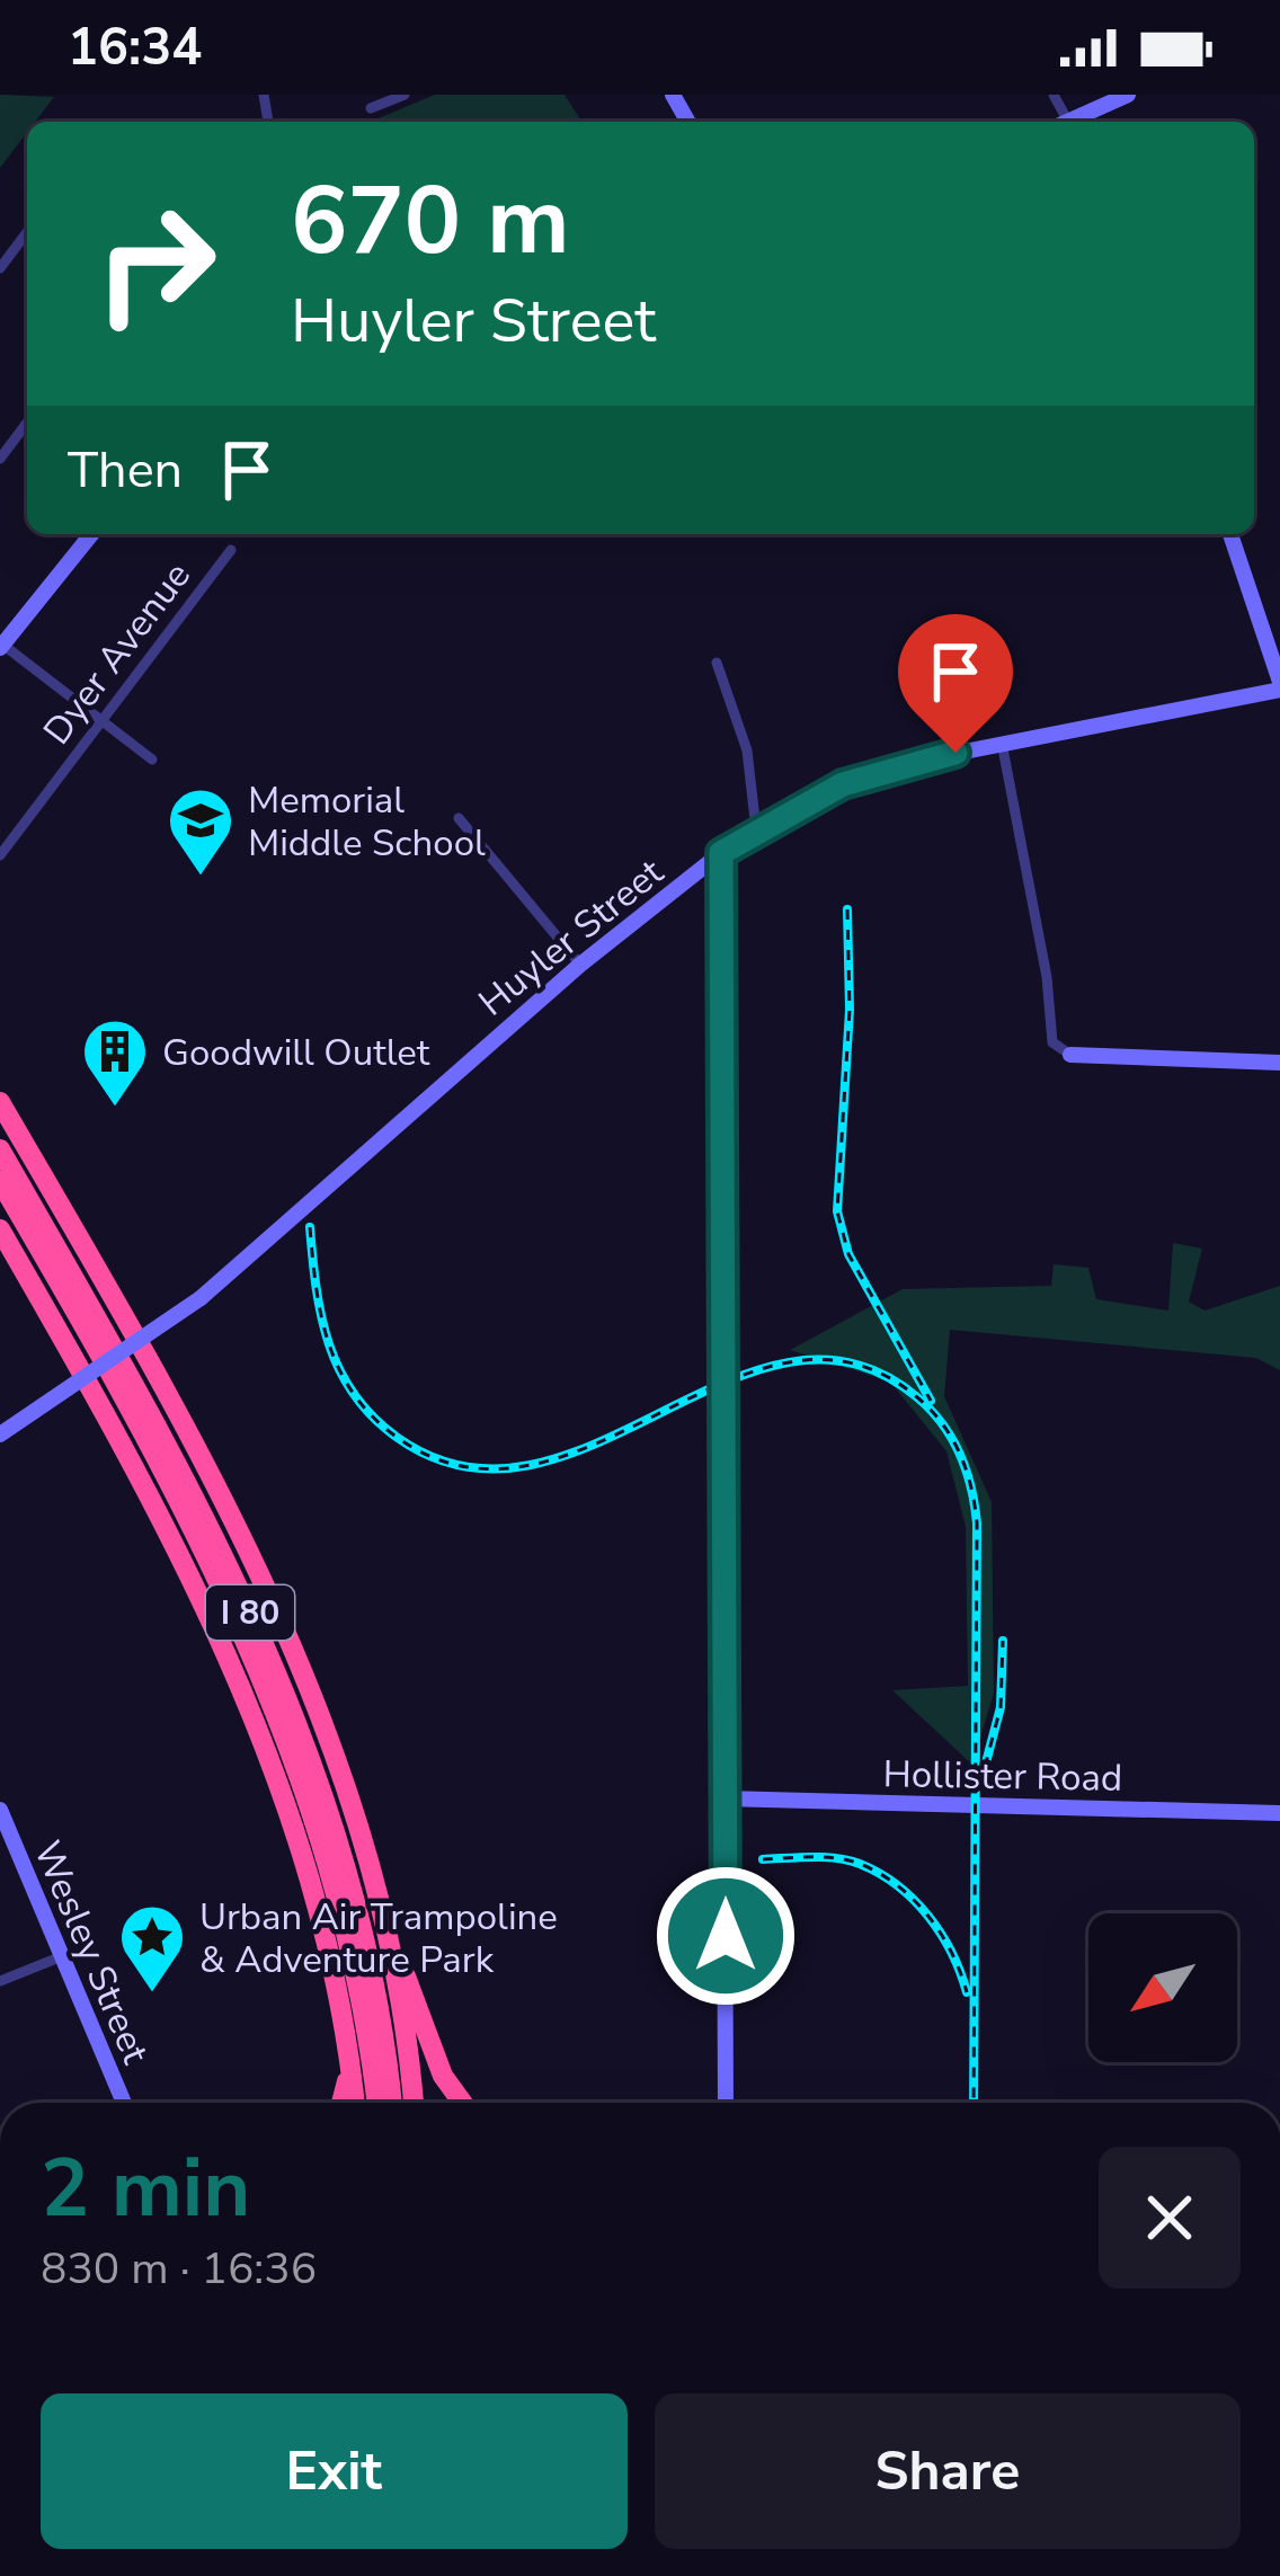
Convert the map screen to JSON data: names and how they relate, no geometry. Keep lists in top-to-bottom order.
{
  "streets": {
    "highway": ["I 80"],
    "street": [
      "Dyer Avenue",
      "Huyler Street",
      "Hollister Road",
      "Wesley Street"
    ]
  },
  "places": {
    "school or university": ["Memorial Middle School"],
    "building": ["Goodwill Outlet"],
    "place": ["Urban Air Trampoline & Adventure Park"]
  },
  "north": "bottom left",
  "page": {
    "status": "16:34",
    "turn": ["670 m", "Huyler Street"],
    "then": "Then",
    "heading": ["2 min", "830 m · 16:36"],
    "buttons": ["Exit", "Share"]
  }
}
